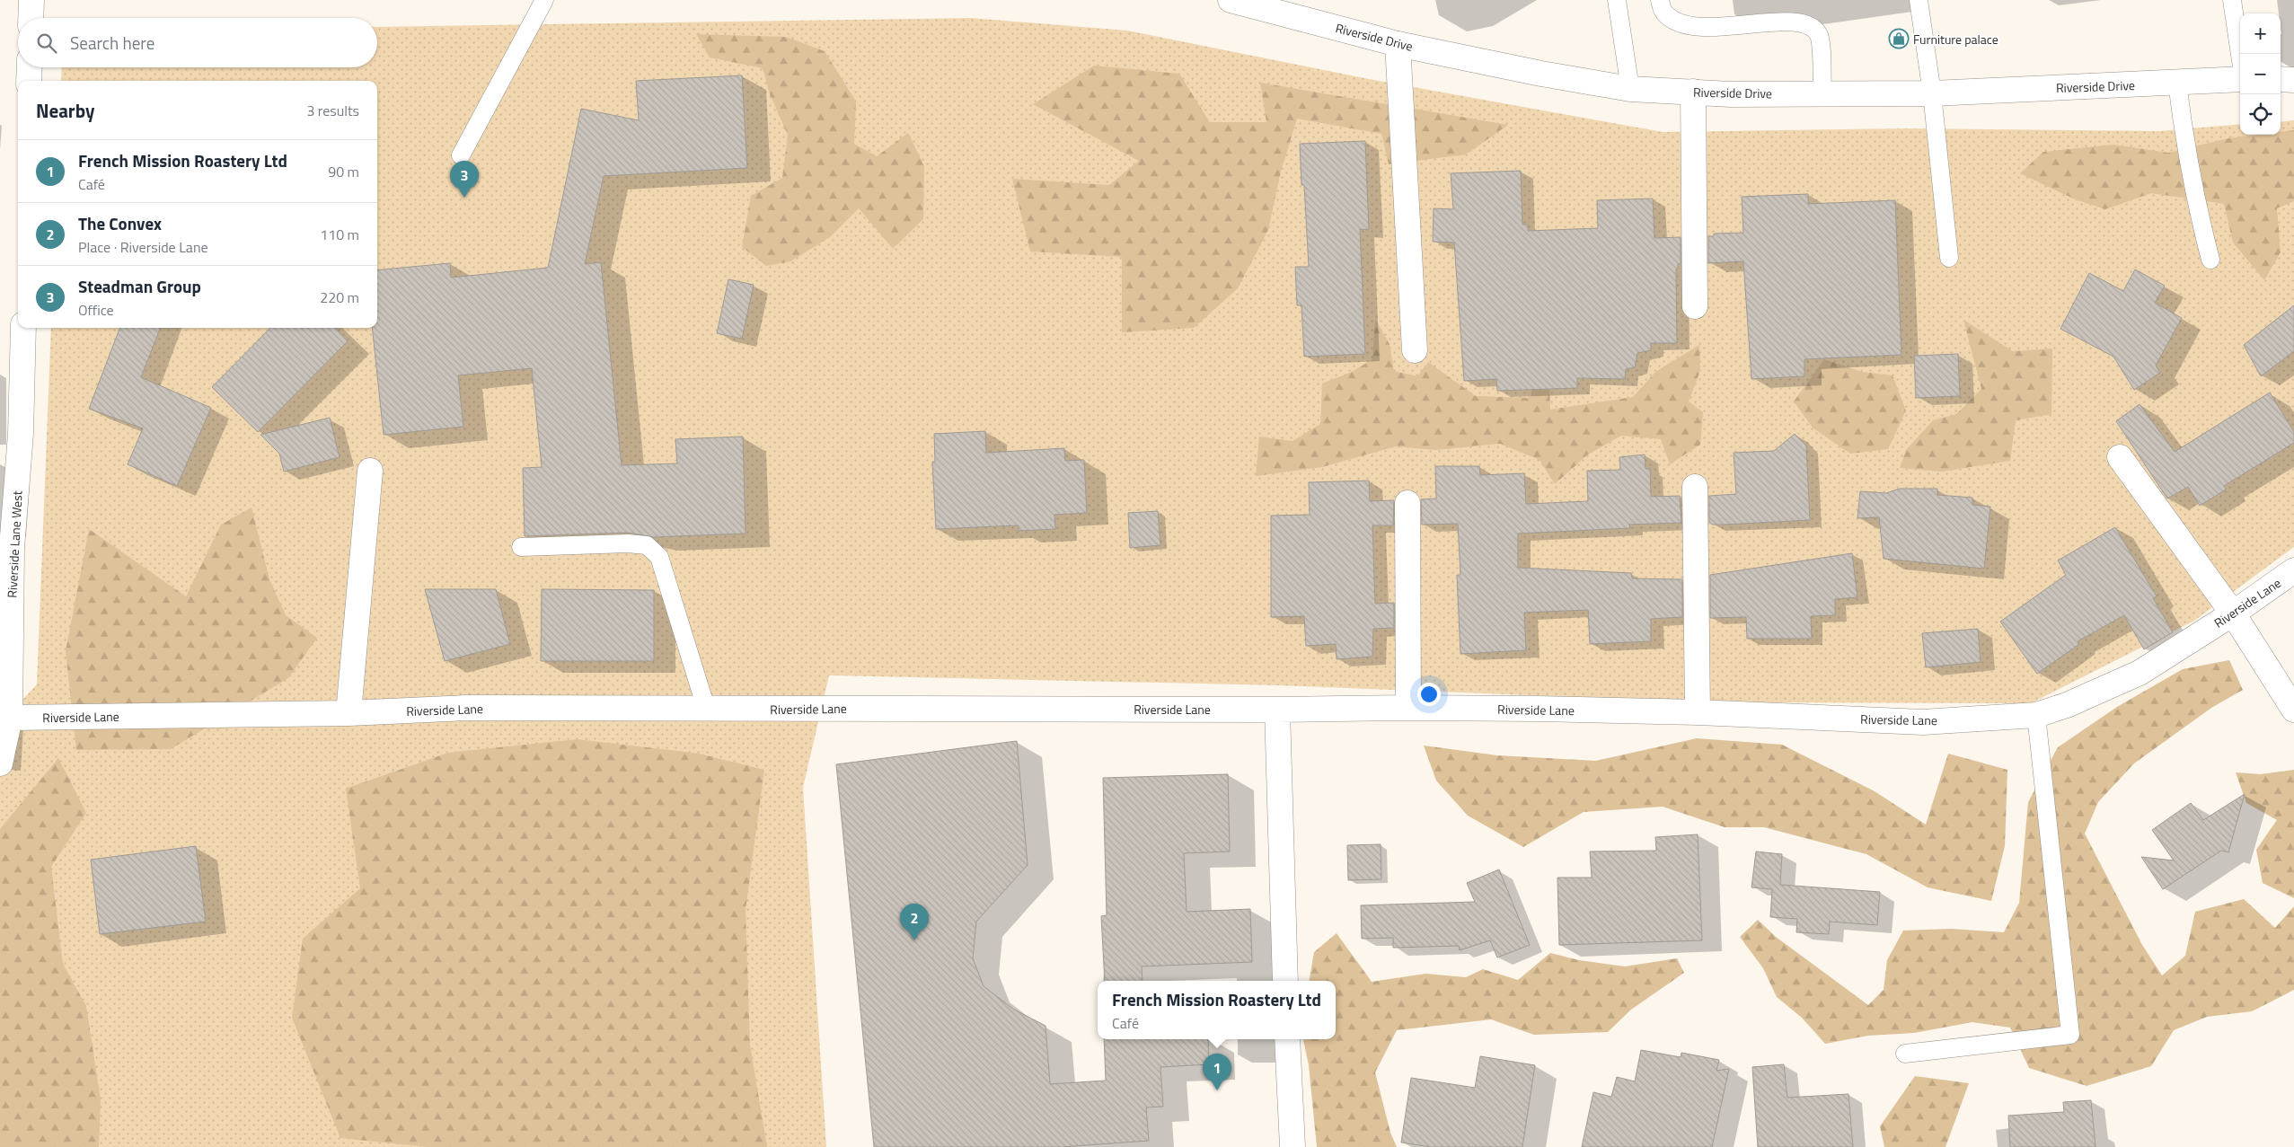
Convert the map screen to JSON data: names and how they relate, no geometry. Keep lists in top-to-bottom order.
{
  "streets": {
    "street": ["Riverside Drive", "Riverside Lane West", "Riverside Lane"]
  },
  "crossings": [
    ["Riverside Lane West", "Riverside Lane"]
  ],
  "places": {
    "shop": ["Furniture palace"]
  },
  "page": {
    "map_buttons": ["+", "−"],
    "search": "Search here",
    "heading": ["Nearby", "3 results"],
    "list": [
      {
        "mark": "1",
        "name": "French Mission Roastery Ltd",
        "note": "Café",
        "value": "90 m"
      },
      {
        "mark": "2",
        "name": "The Convex",
        "note": "Place · Riverside Lane",
        "value": "110 m"
      },
      {
        "mark": "3",
        "name": "Steadman Group",
        "note": "Office",
        "value": "220 m"
      }
    ],
    "pins": ["3", "2", "1"],
    "popup": ["French Mission Roastery Ltd", "Café"]
  }
}
